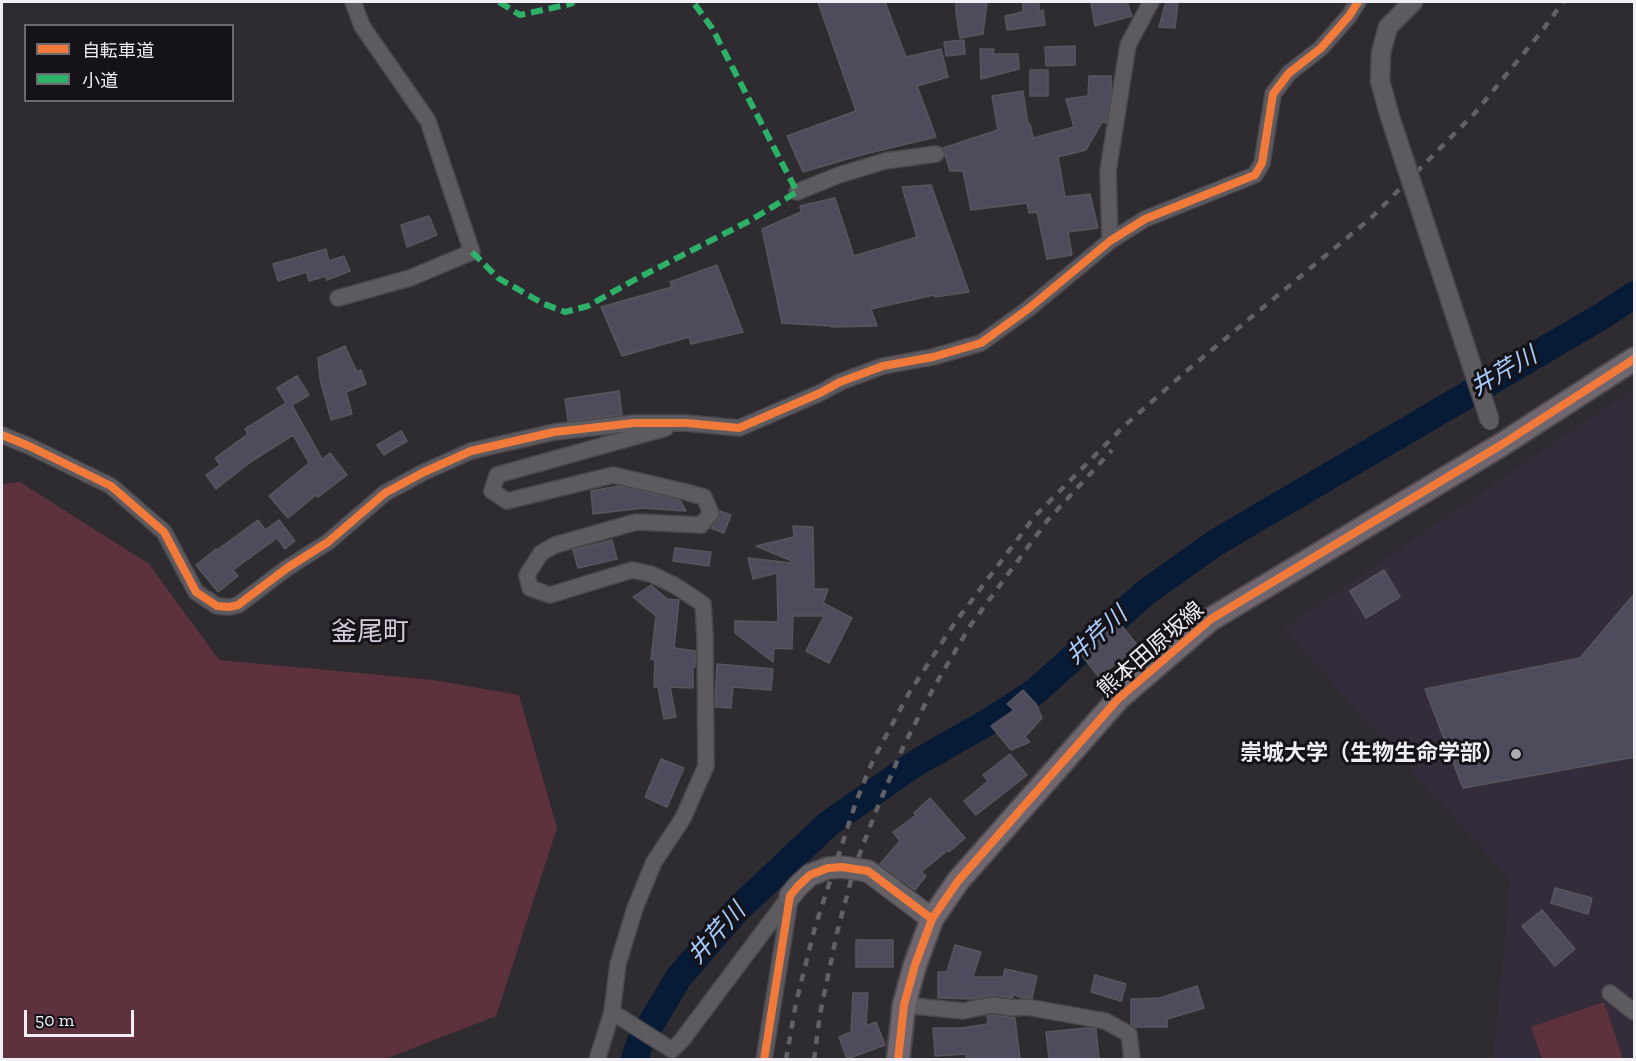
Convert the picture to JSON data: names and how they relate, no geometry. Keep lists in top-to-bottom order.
{
  "streets": {
    "main road": ["熊本田原坂線"]
  },
  "districts": ["釜尾町"],
  "water": ["井芹川"],
  "places": ["崇城大学（生物生命学部）"],
  "legend": ["自転車道", "小道"],
  "scale_bar": "50 m"
}
